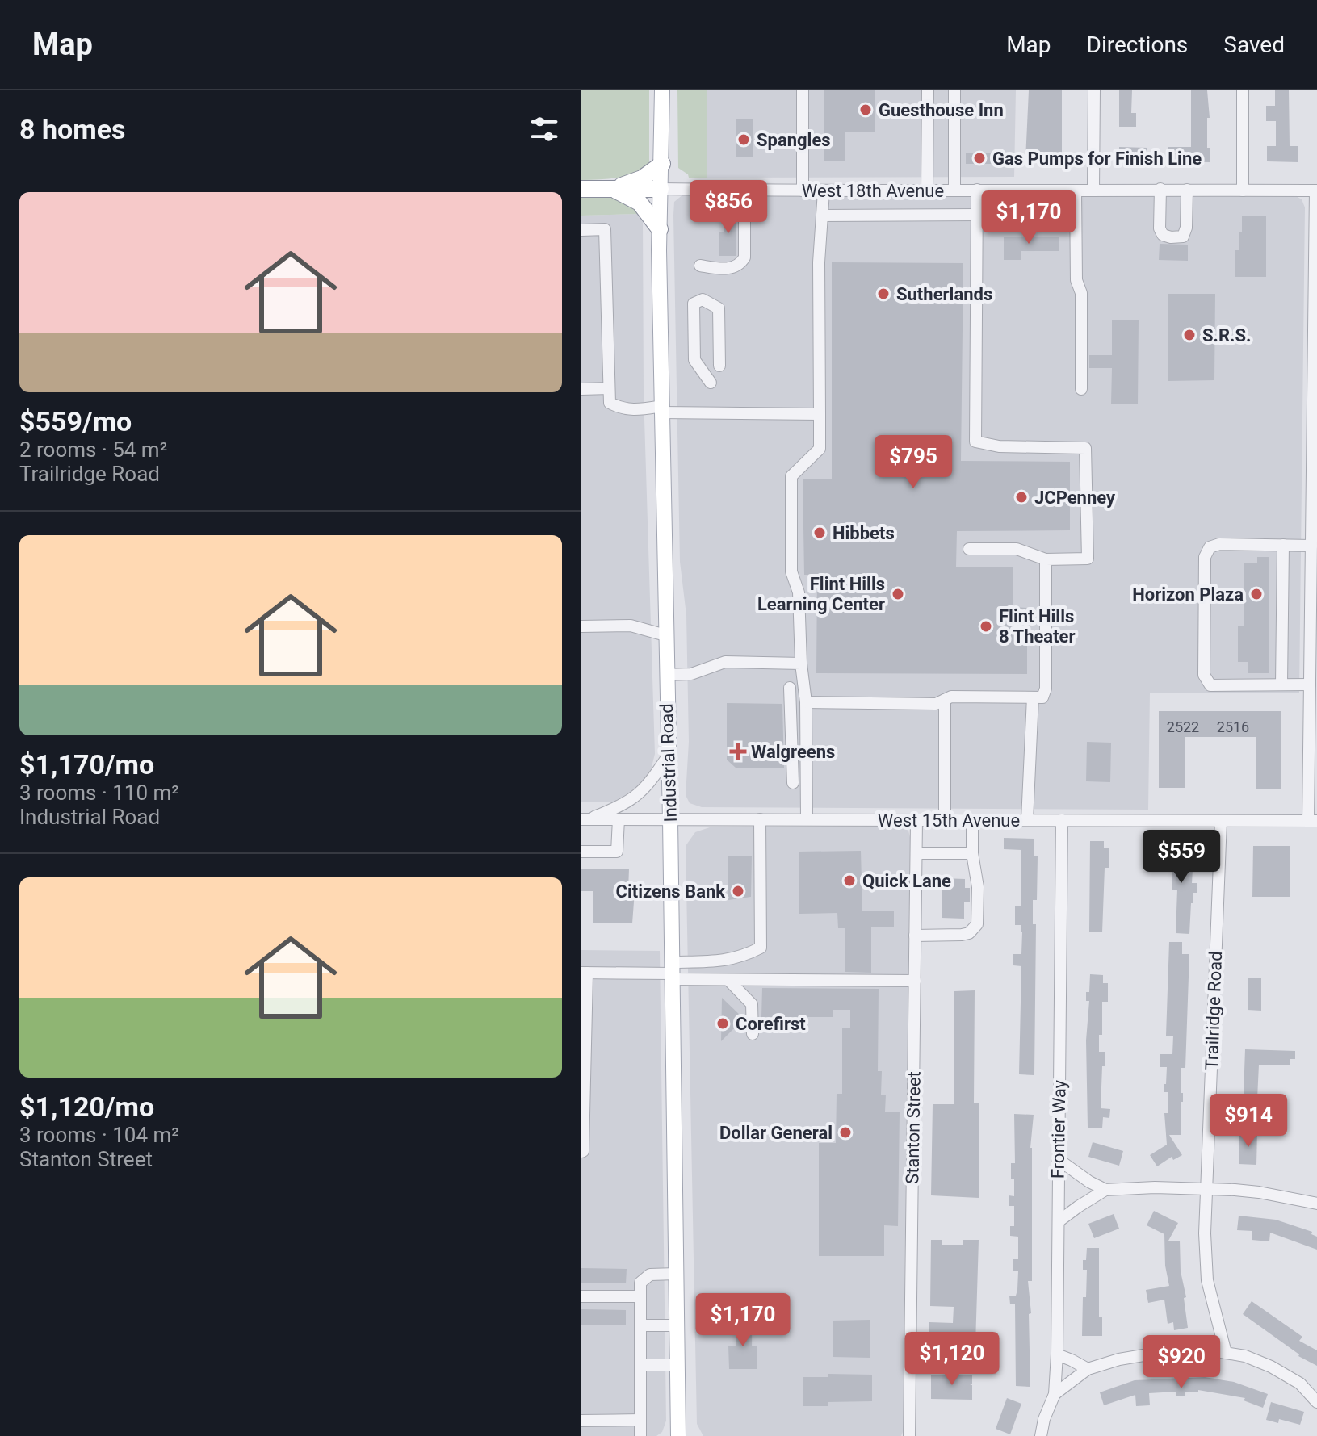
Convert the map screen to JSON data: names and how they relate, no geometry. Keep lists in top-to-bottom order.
{
  "streets": {
    "main road": ["Industrial Road"],
    "street": [
      "West 18th Avenue",
      "West 15th Avenue",
      "Trailridge Road",
      "Stanton Street",
      "Frontier Way"
    ]
  },
  "crossings": [
    ["West 18th Avenue", "Industrial Road"],
    ["Industrial Road", "West 15th Avenue"],
    ["West 15th Avenue", "Trailridge Road"],
    ["West 15th Avenue", "Stanton Street"],
    ["West 15th Avenue", "Frontier Way"]
  ],
  "places": {
    "other": [
      "Guesthouse Inn",
      "Spangles",
      "Gas Pumps for Finish Line",
      "Sutherlands",
      "S.R.S.",
      "JCPenney",
      "Hibbets",
      "Flint Hills Learning Center",
      "Horizon Plaza",
      "Flint Hills 8 Theater",
      "Quick Lane",
      "Citizens Bank",
      "Corefirst",
      "Dollar General"
    ],
    "health": ["Walgreens"]
  },
  "house_numbers": ["2522", "2516"],
  "page": {
    "header": "Map",
    "nav": ["Map", "Directions", "Saved"],
    "heading": "8 homes",
    "list": [
      {
        "name": "$559/mo",
        "note": "2 rooms · 54 m² · Trailridge Road"
      },
      {
        "name": "$1,170/mo",
        "note": "3 rooms · 110 m² · Industrial Road"
      },
      {
        "name": "$1,120/mo",
        "note": "3 rooms · 104 m² · Stanton Street"
      }
    ],
    "price": [
      "$856",
      "$1,170",
      "$795",
      "$559",
      "$914",
      "$1,170",
      "$1,120",
      "$920"
    ]
  }
}
